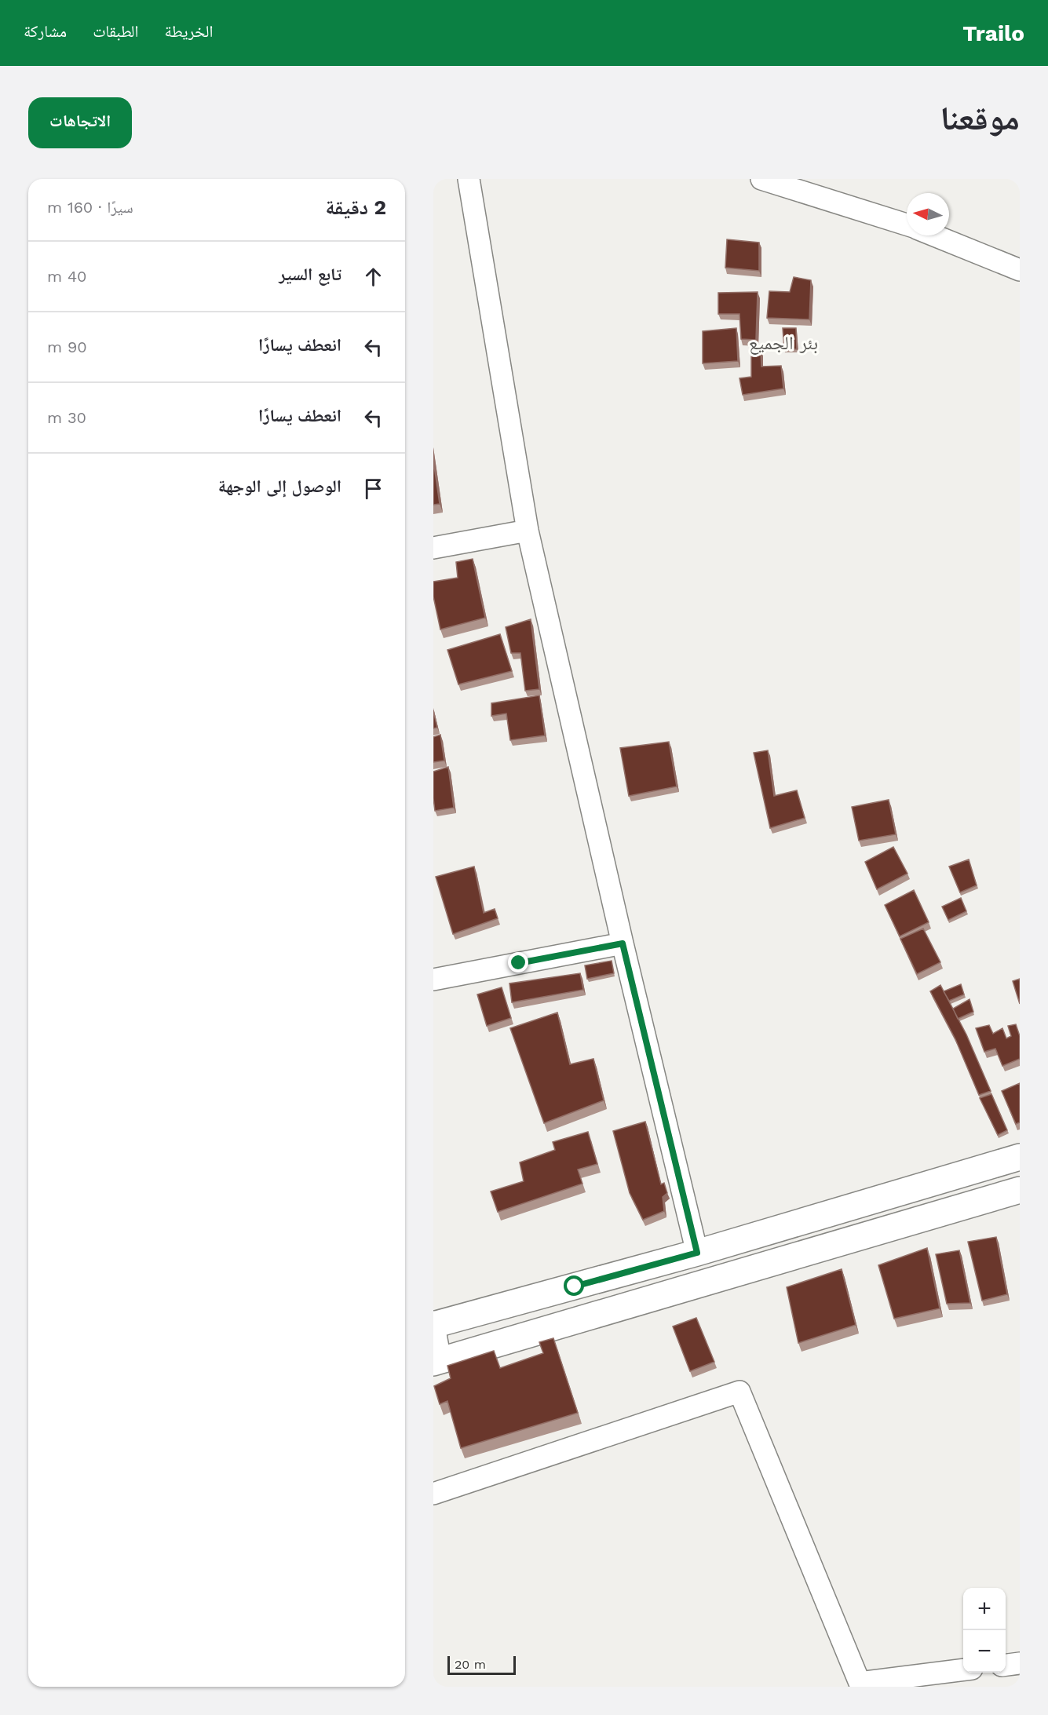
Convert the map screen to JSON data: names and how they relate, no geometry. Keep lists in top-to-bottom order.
{
  "districts": ["بئر الجميع"],
  "scale_bar": "20 m",
  "north": "left",
  "page": {
    "header": "Trailo",
    "nav": ["الخريطة", "الطبقات", "مشاركة"],
    "title": "موقعنا",
    "buttons": "الاتجاهات",
    "heading": ["2 دقيقة", "سيرًا · 160 m"],
    "list": [
      ["تابع السير", "40 m"],
      ["انعطف يسارًا", "90 m"],
      ["انعطف يسارًا", "30 m"],
      "الوصول إلى الوجهة"
    ],
    "map_buttons": ["+", "−"],
    "scale": "20 m"
  }
}
